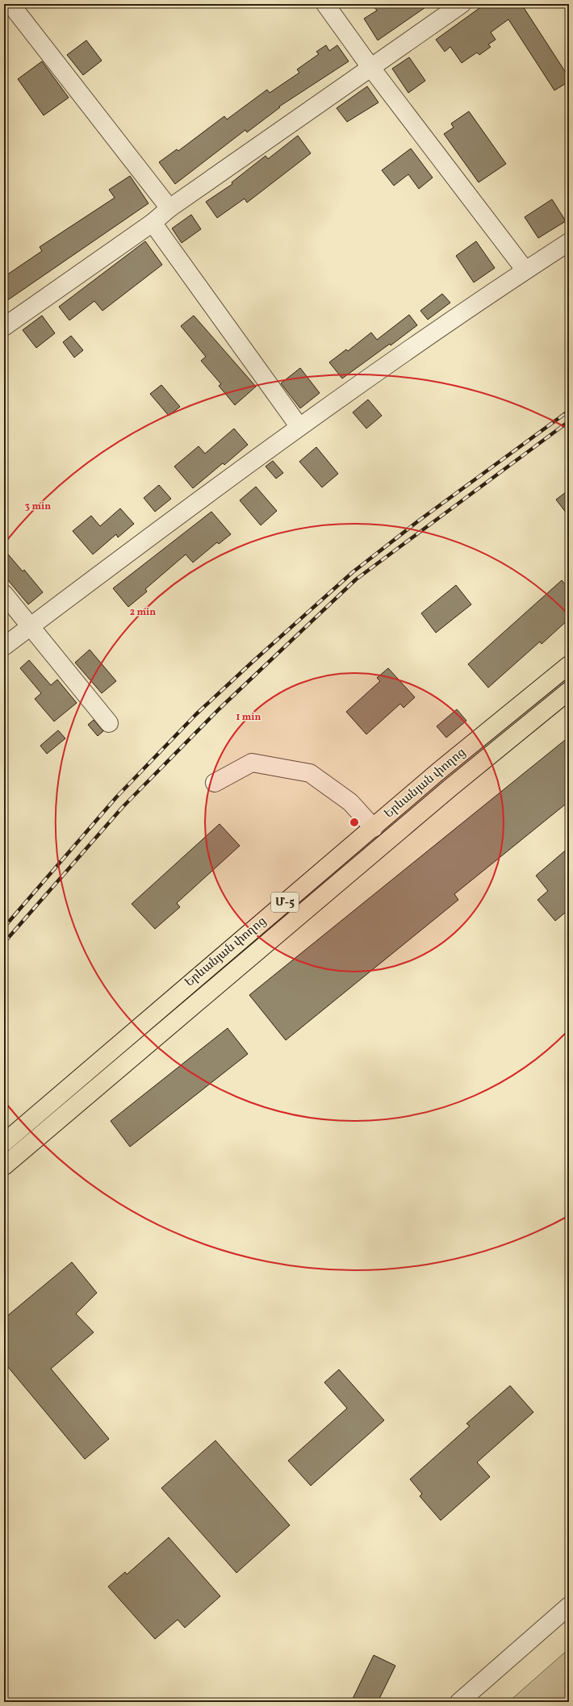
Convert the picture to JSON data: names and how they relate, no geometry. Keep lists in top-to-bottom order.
{
  "streets": {
    "highway": ["Երևանյան փողոց", "Մ-5"]
  },
  "rings": ["3 min", "2 min", "1 min"]
}
